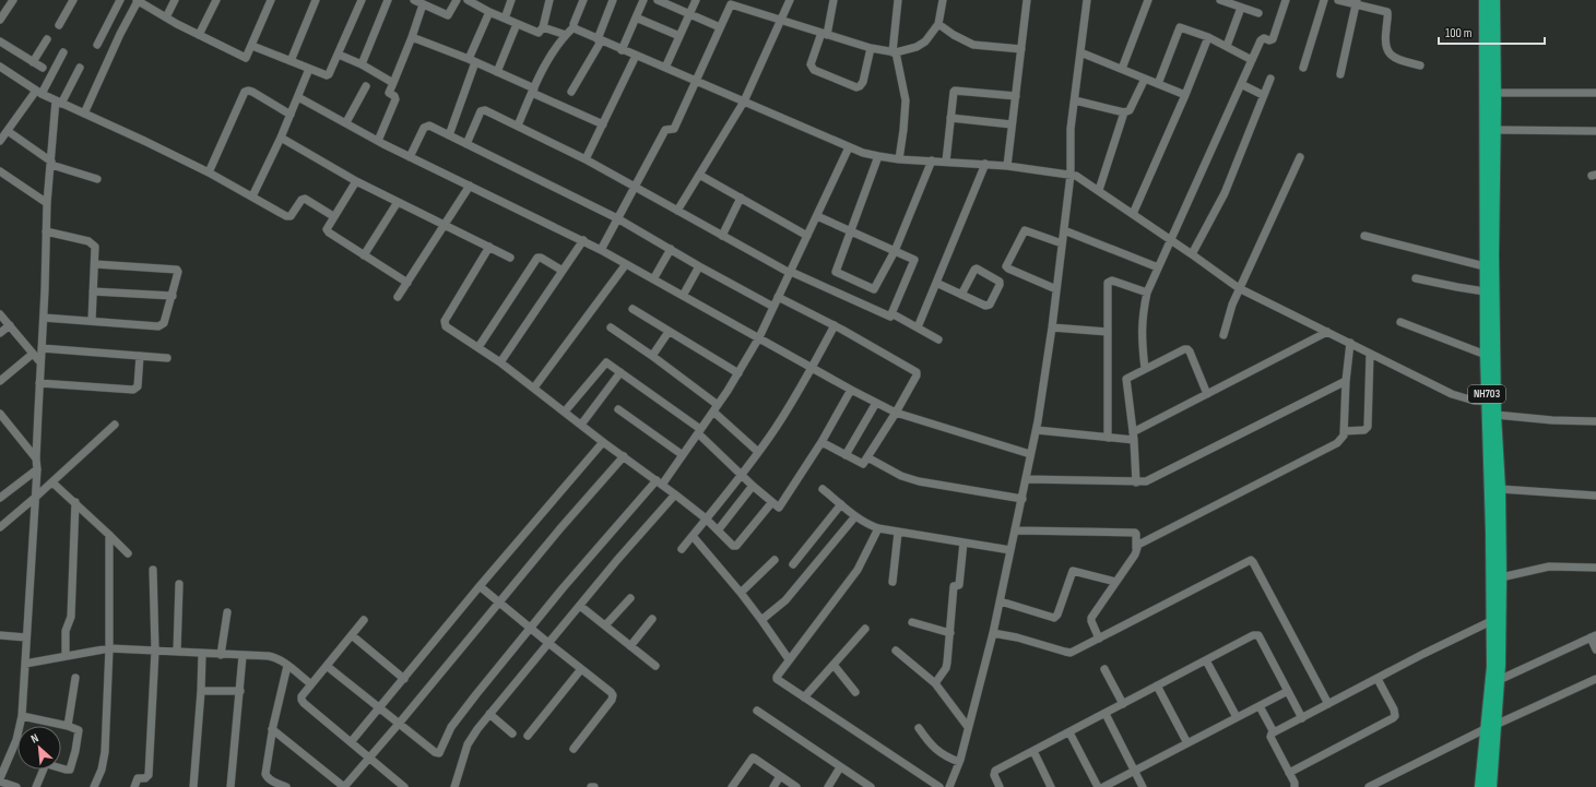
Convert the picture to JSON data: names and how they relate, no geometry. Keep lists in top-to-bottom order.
{
  "streets": {
    "highway": ["NH703"]
  },
  "scale_bar": "100 m",
  "north": "top left"
}
